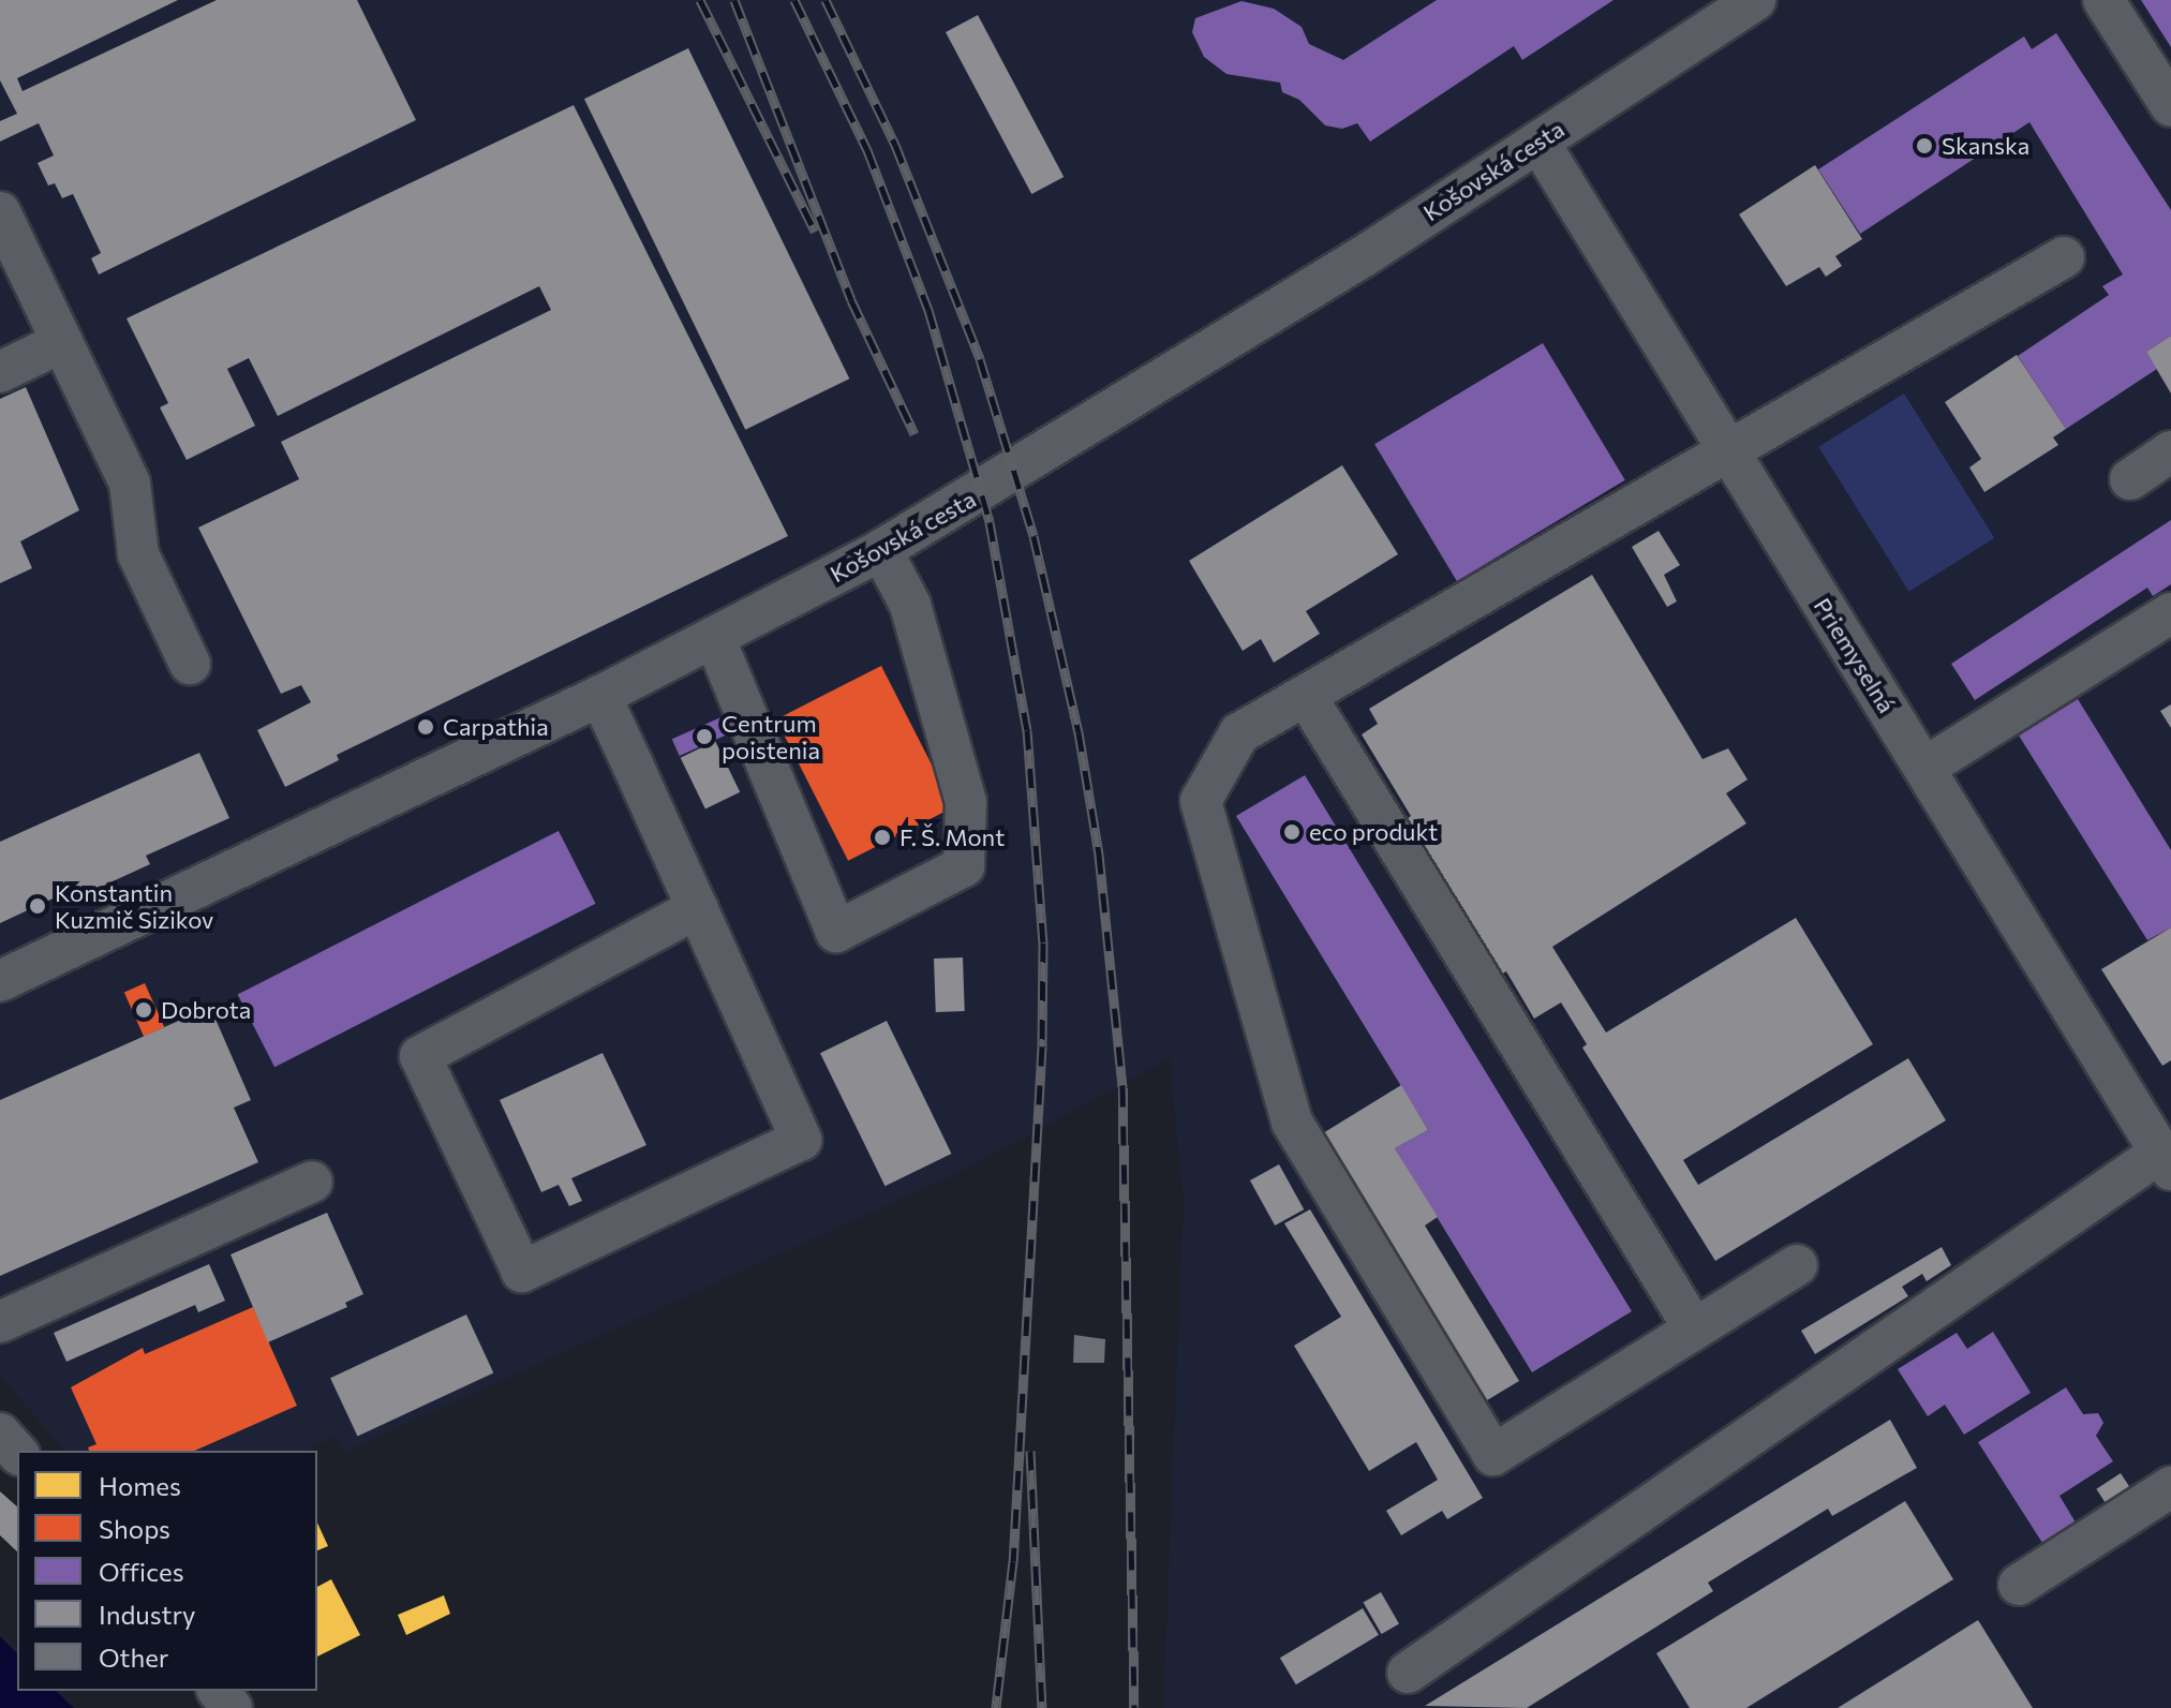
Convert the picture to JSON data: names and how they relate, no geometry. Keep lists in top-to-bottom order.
{
  "streets": {
    "street": ["Košovská cesta", "Priemyselná"]
  },
  "crossings": [
    ["Košovská cesta", "Priemyselná"]
  ],
  "places": [
    "Skanska",
    "Carpathia",
    "Centrum poistenia",
    "eco produkt",
    "F. Š. Mont",
    "Konstantin Kuzmič Sizikov",
    "Dobrota"
  ],
  "legend": [
    "Homes",
    "Shops",
    "Offices",
    "Industry",
    "Other"
  ]
}
